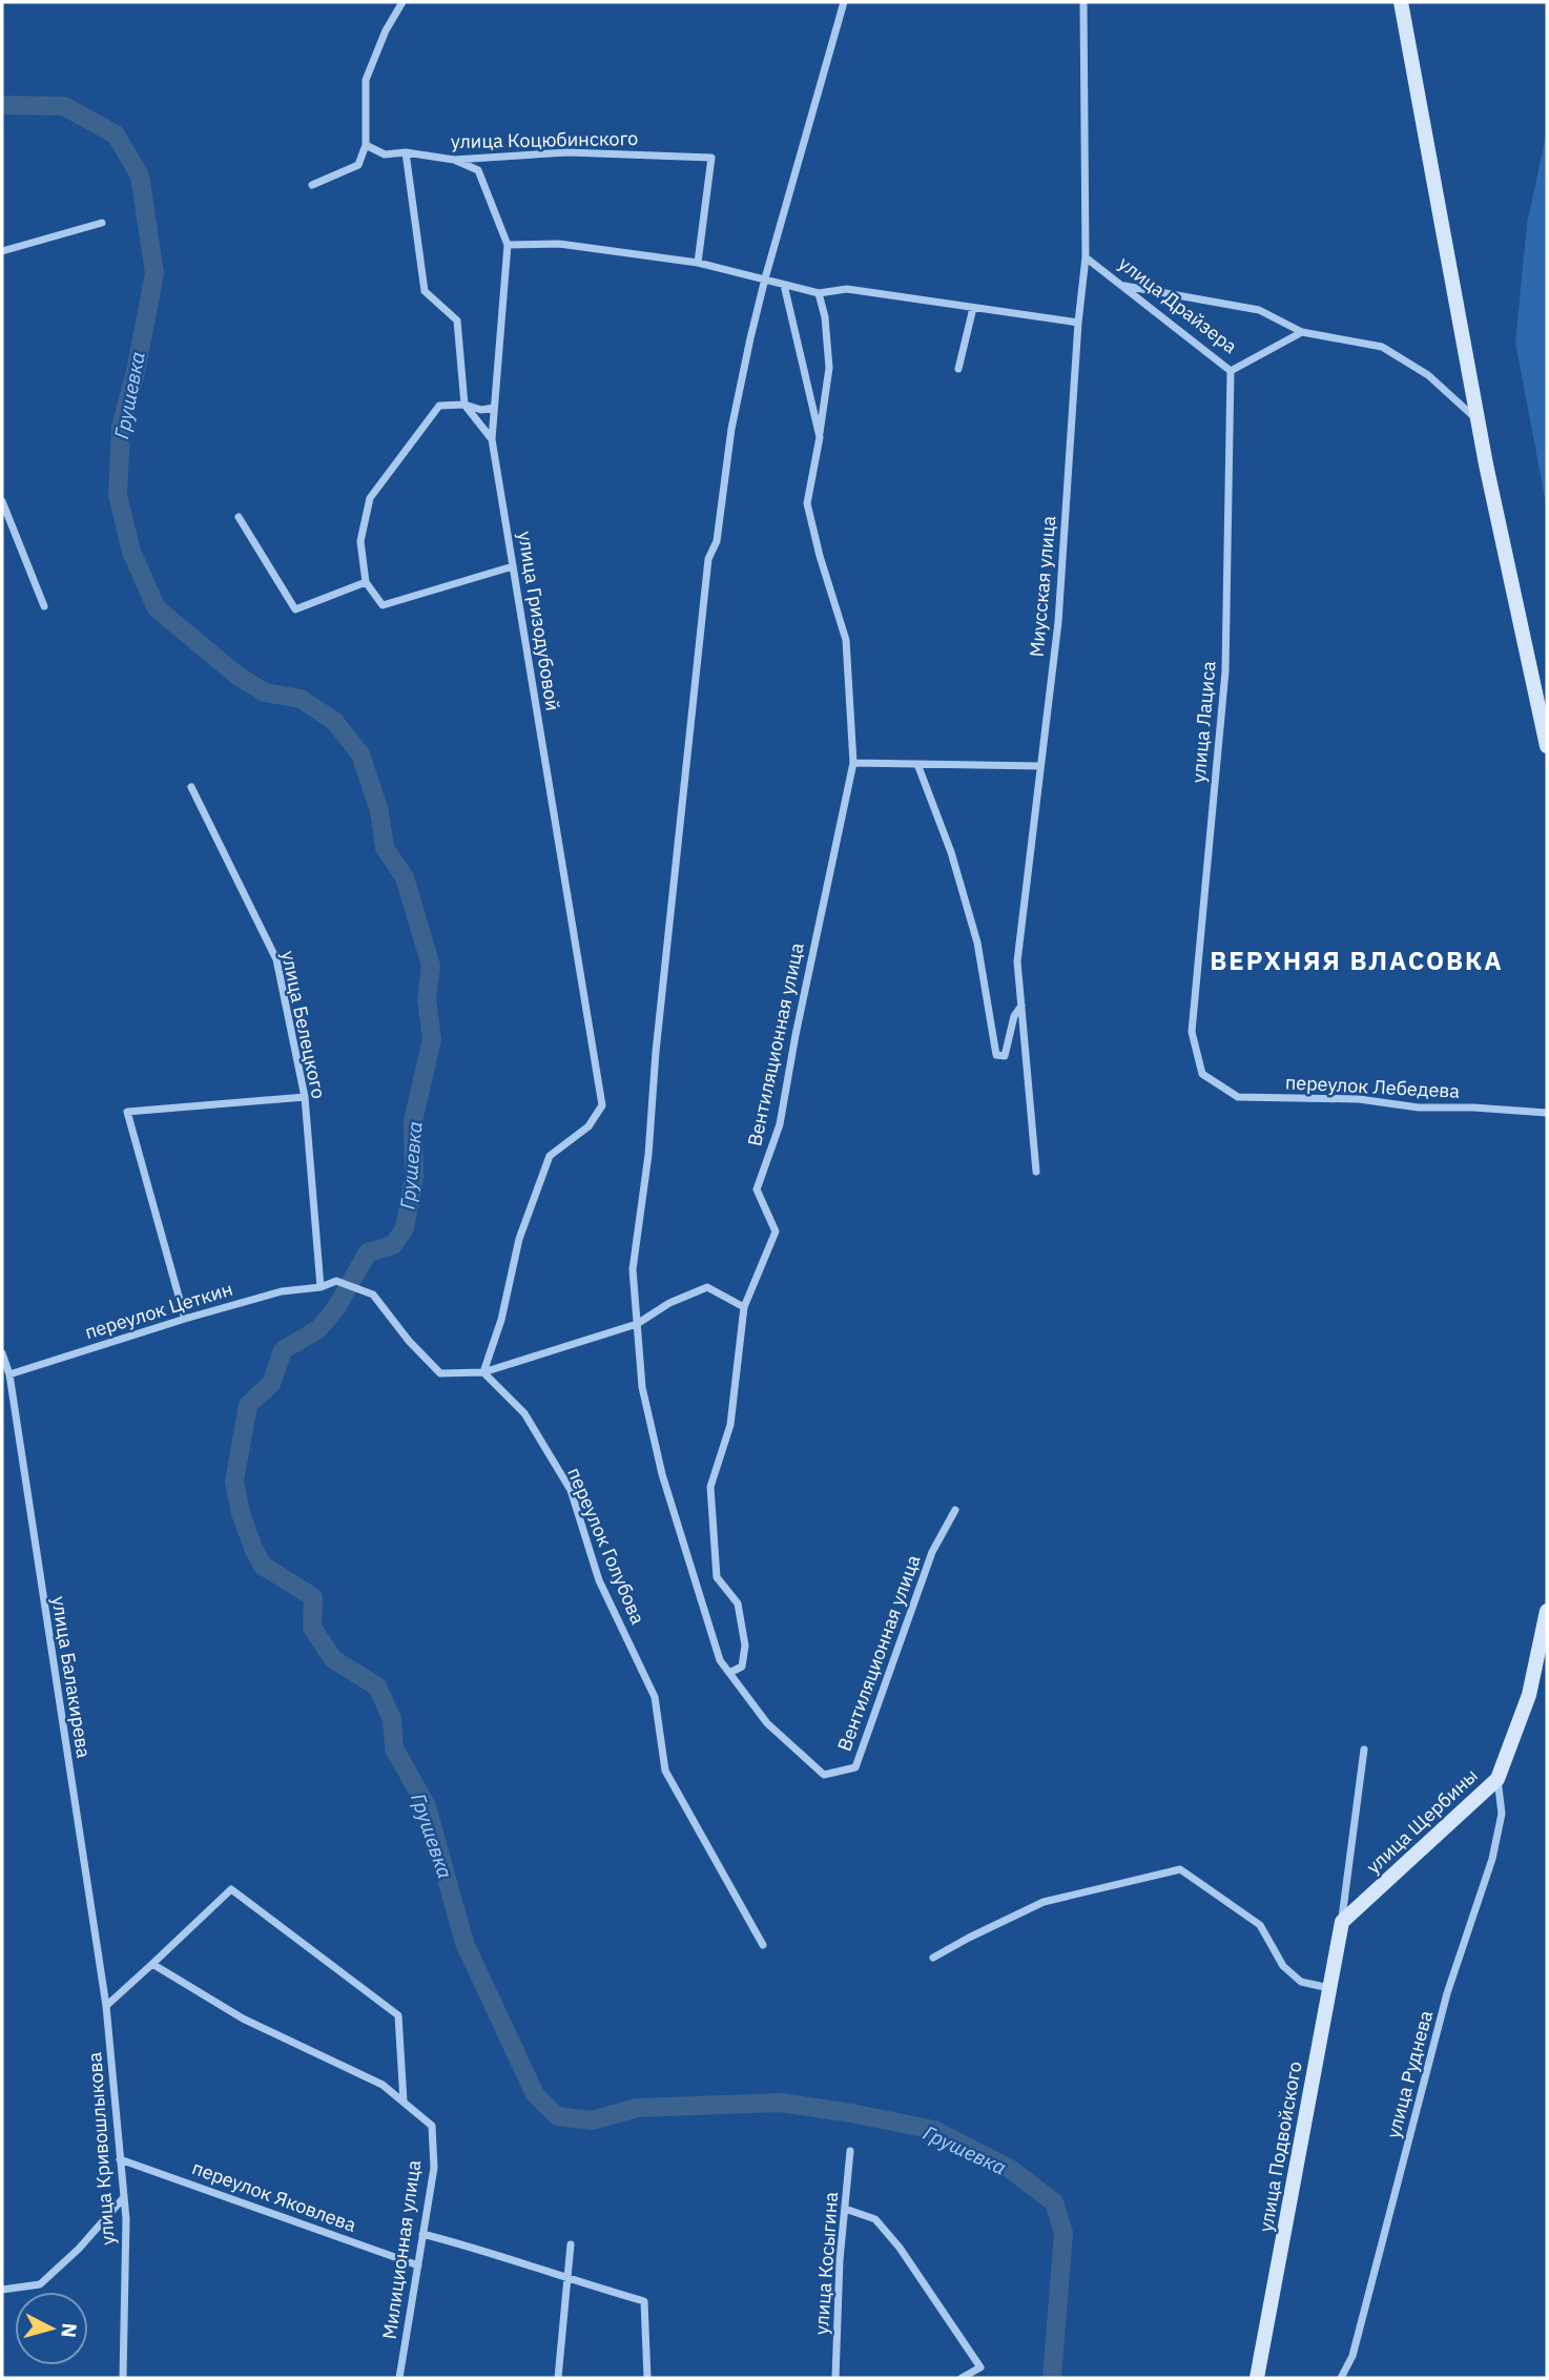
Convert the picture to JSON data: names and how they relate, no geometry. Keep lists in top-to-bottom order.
{
  "streets": {
    "street": [
      "улица Коцюбинского",
      "улица Драйзера",
      "Миусская улица",
      "улица Гризодубовой",
      "улица Лациса",
      "улица Белецкого",
      "Вентиляционная улица",
      "переулок Лебедева",
      "переулок Цеткин",
      "переулок Голубова",
      "улица Балакирева",
      "улица Щербины",
      "улица Руднева",
      "улица Подвойского",
      "улица Кривошлыкова",
      "переулок Яковлева",
      "Милиционная улица",
      "улица Косыгина"
    ]
  },
  "crossings": [
    ["улица Коцюбинского", "улица Гризодубовой"],
    ["улица Драйзера", "Миусская улица"],
    ["улица Драйзера", "улица Лациса"],
    ["улица Гризодубовой", "переулок Цеткин"],
    ["улица Гризодубовой", "переулок Голубова"],
    ["улица Лациса", "переулок Лебедева"],
    ["улица Белецкого", "переулок Цеткин"],
    ["переулок Цеткин", "переулок Голубова"],
    ["переулок Цеткин", "улица Балакирева"],
    ["улица Балакирева", "улица Кривошлыкова"],
    ["улица Щербины", "улица Руднева"],
    ["улица Щербины", "улица Подвойского"],
    ["улица Кривошлыкова", "переулок Яковлева"],
    ["переулок Яковлева", "Милиционная улица"]
  ],
  "districts": ["ВЕРХНЯЯ ВЛАСОВКА"],
  "water": ["Грушевка"],
  "north": "right"
}
